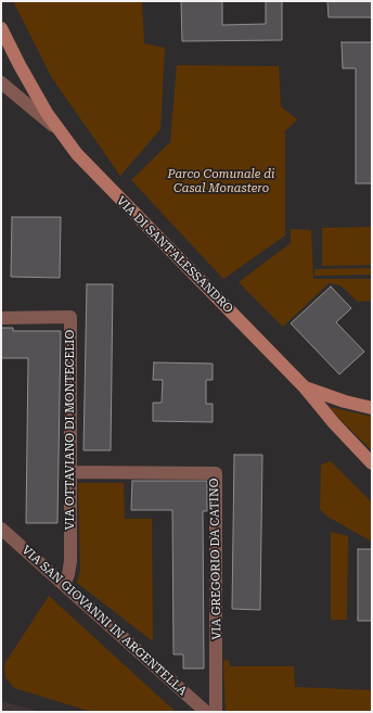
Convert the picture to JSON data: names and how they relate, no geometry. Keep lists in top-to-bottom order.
{
  "streets": {
    "street": [
      "VIA DI SANT'ALESSANDRO",
      "VIA OTTAVIANO DI MONTECELIO",
      "VIA GREGORIO DA CATINO",
      "VIA SAN GIOVANNI IN ARGENTELLA"
    ]
  },
  "crossings": [
    ["VIA OTTAVIANO DI MONTECELIO", "VIA GREGORIO DA CATINO"],
    ["VIA OTTAVIANO DI MONTECELIO", "VIA SAN GIOVANNI IN ARGENTELLA"]
  ],
  "parks": ["Parco Comunale di Casal Monastero"]
}
